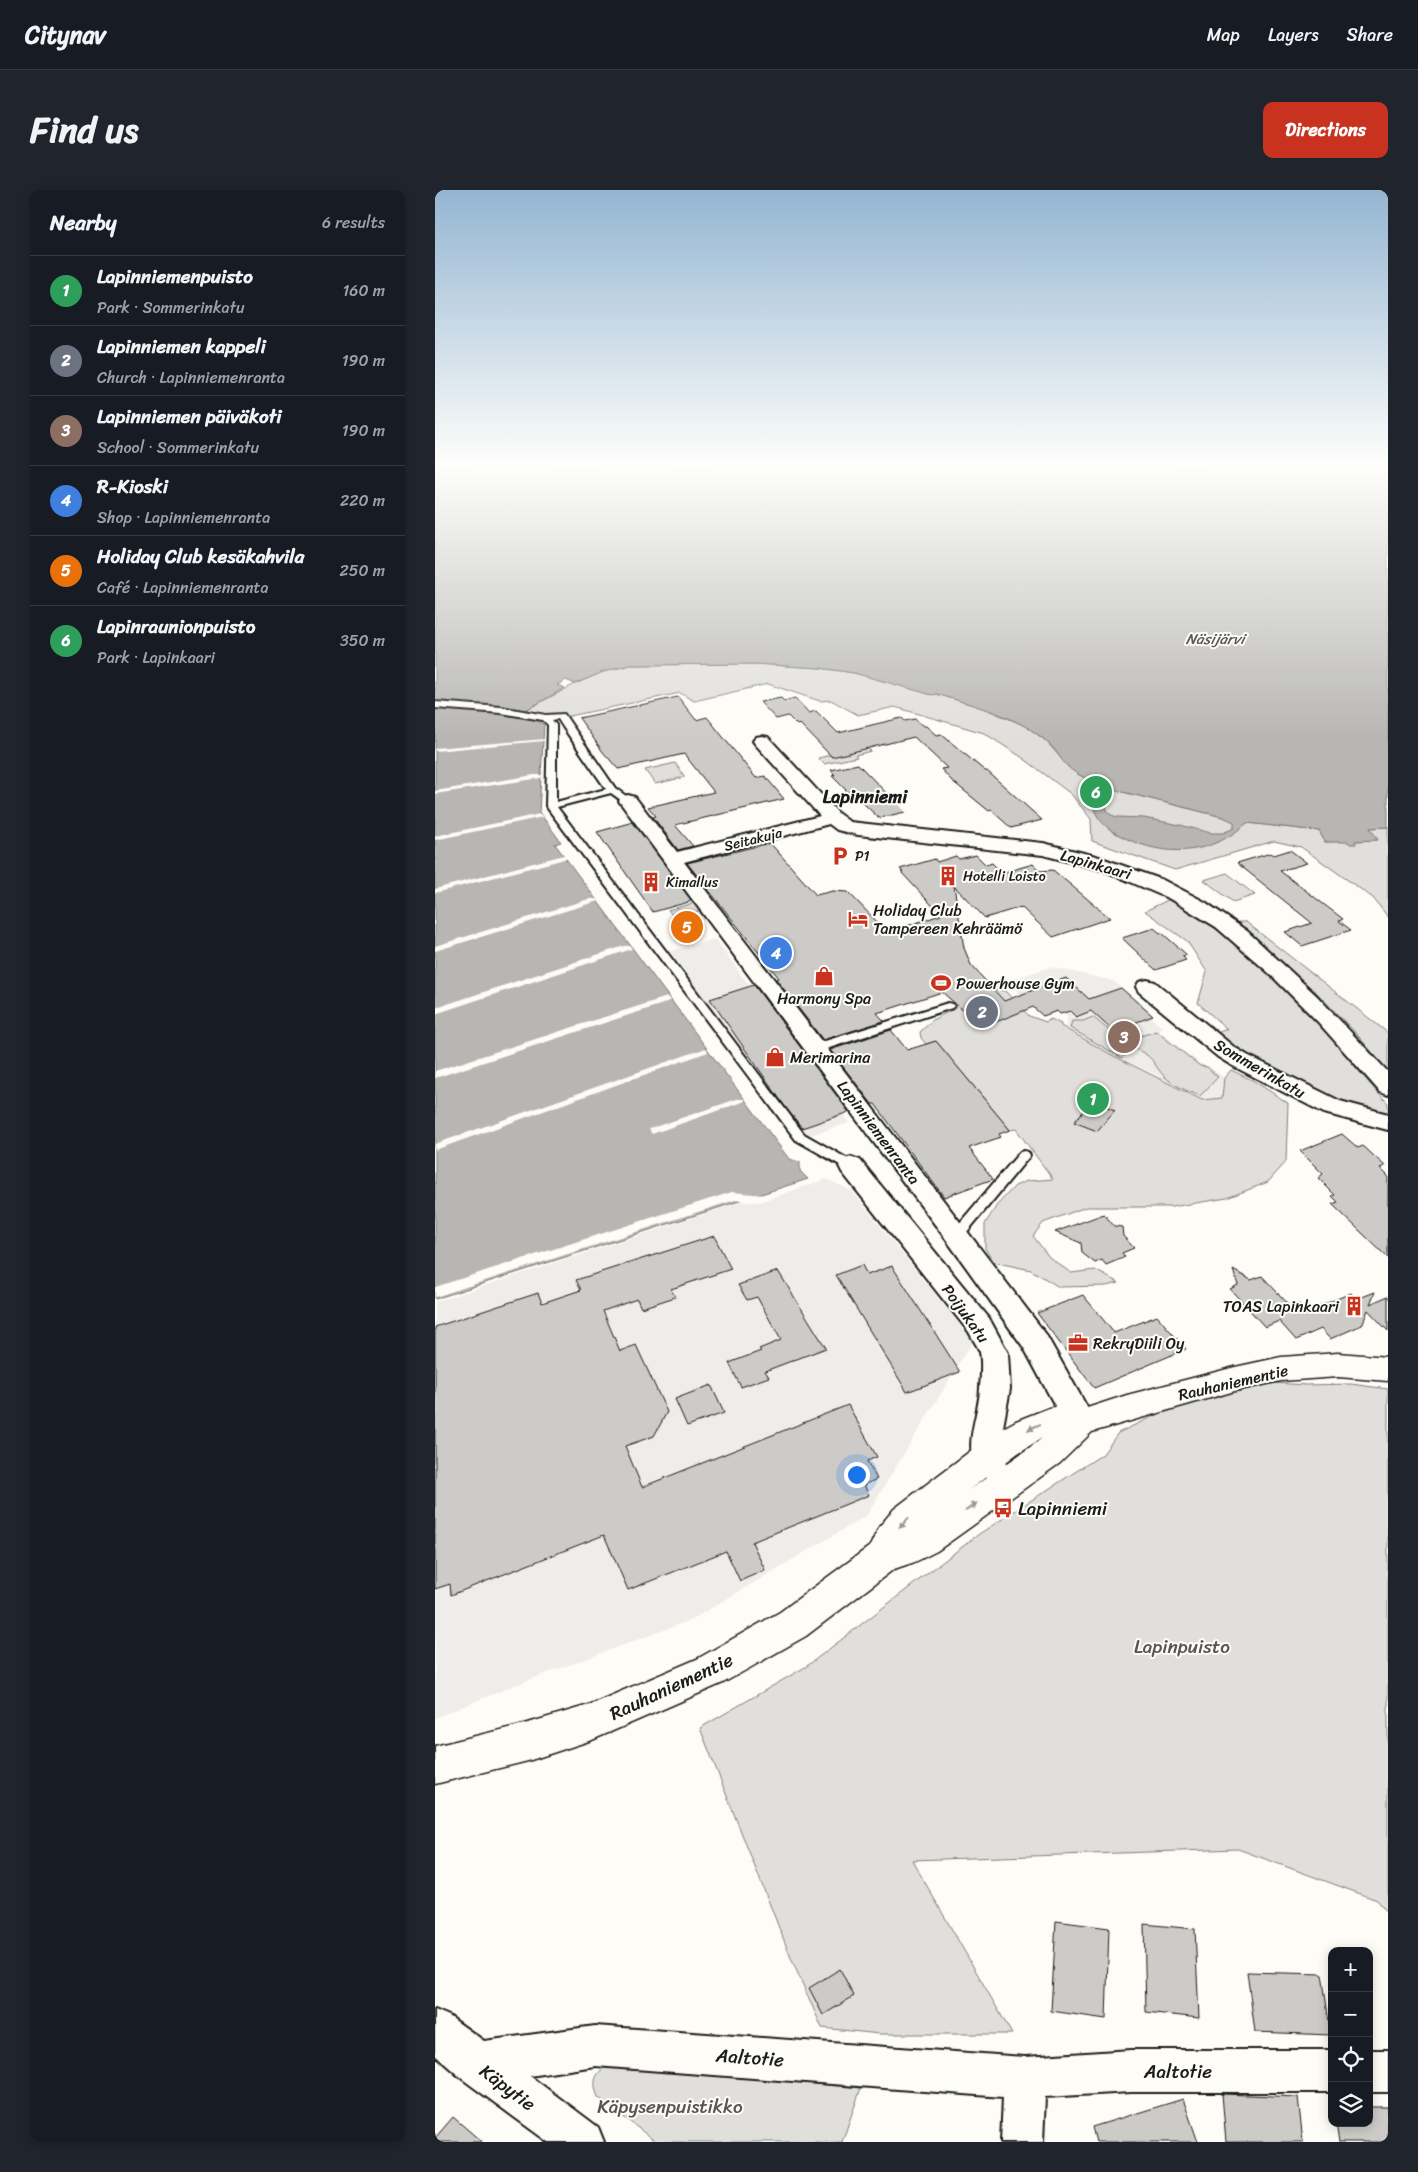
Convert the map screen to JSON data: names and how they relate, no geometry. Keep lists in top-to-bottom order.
{
  "streets": {
    "street": [
      "Seitakuja",
      "Lapinkaari",
      "Sommerinkatu",
      "Lapinniemenranta",
      "Poijukatu",
      "Rauhaniementie",
      "Aaltotie",
      "Käpytie"
    ]
  },
  "crossings": [
    ["Seitakuja", "Lapinkaari"],
    ["Seitakuja", "Lapinniemenranta"],
    ["Lapinniemenranta", "Rauhaniementie"],
    ["Poijukatu", "Rauhaniementie"],
    ["Aaltotie", "Käpytie"]
  ],
  "districts": ["Lapinniemi"],
  "water": ["Näsijärvi"],
  "parks": ["Lapinpuisto", "Käpysenpuistikko"],
  "places": {
    "parking": ["P1"],
    "building": ["Hotelli Loisto", "Kimallus", "TOAS Lapinkaari"],
    "hotel": ["Holiday Club Tampereen Kehräämö"],
    "shop": ["Harmony Spa", "Merimarina"],
    "sports": ["Powerhouse Gym"],
    "office": ["RekryDiili Oy"],
    "bus stop": ["Lapinniemi"]
  },
  "page": {
    "header": "Citynav",
    "nav": ["Map", "Layers", "Share"],
    "title": "Find us",
    "buttons": "Directions",
    "heading": ["Nearby", "6 results"],
    "list": [
      {
        "mark": "1",
        "name": "Lapinniemenpuisto",
        "note": "Park · Sommerinkatu",
        "value": "160 m"
      },
      {
        "mark": "2",
        "name": "Lapinniemen kappeli",
        "note": "Church · Lapinniemenranta",
        "value": "190 m"
      },
      {
        "mark": "3",
        "name": "Lapinniemen päiväkoti",
        "note": "School · Sommerinkatu",
        "value": "190 m"
      },
      {
        "mark": "4",
        "name": "R-Kioski",
        "note": "Shop · Lapinniemenranta",
        "value": "220 m"
      },
      {
        "mark": "5",
        "name": "Holiday Club kesäkahvila",
        "note": "Café · Lapinniemenranta",
        "value": "250 m"
      },
      {
        "mark": "6",
        "name": "Lapinraunionpuisto",
        "note": "Park · Lapinkaari",
        "value": "350 m"
      }
    ],
    "pins": [
      "6",
      "5",
      "4",
      "2",
      "3",
      "1"
    ],
    "map_buttons": ["+", "−"]
  }
}
